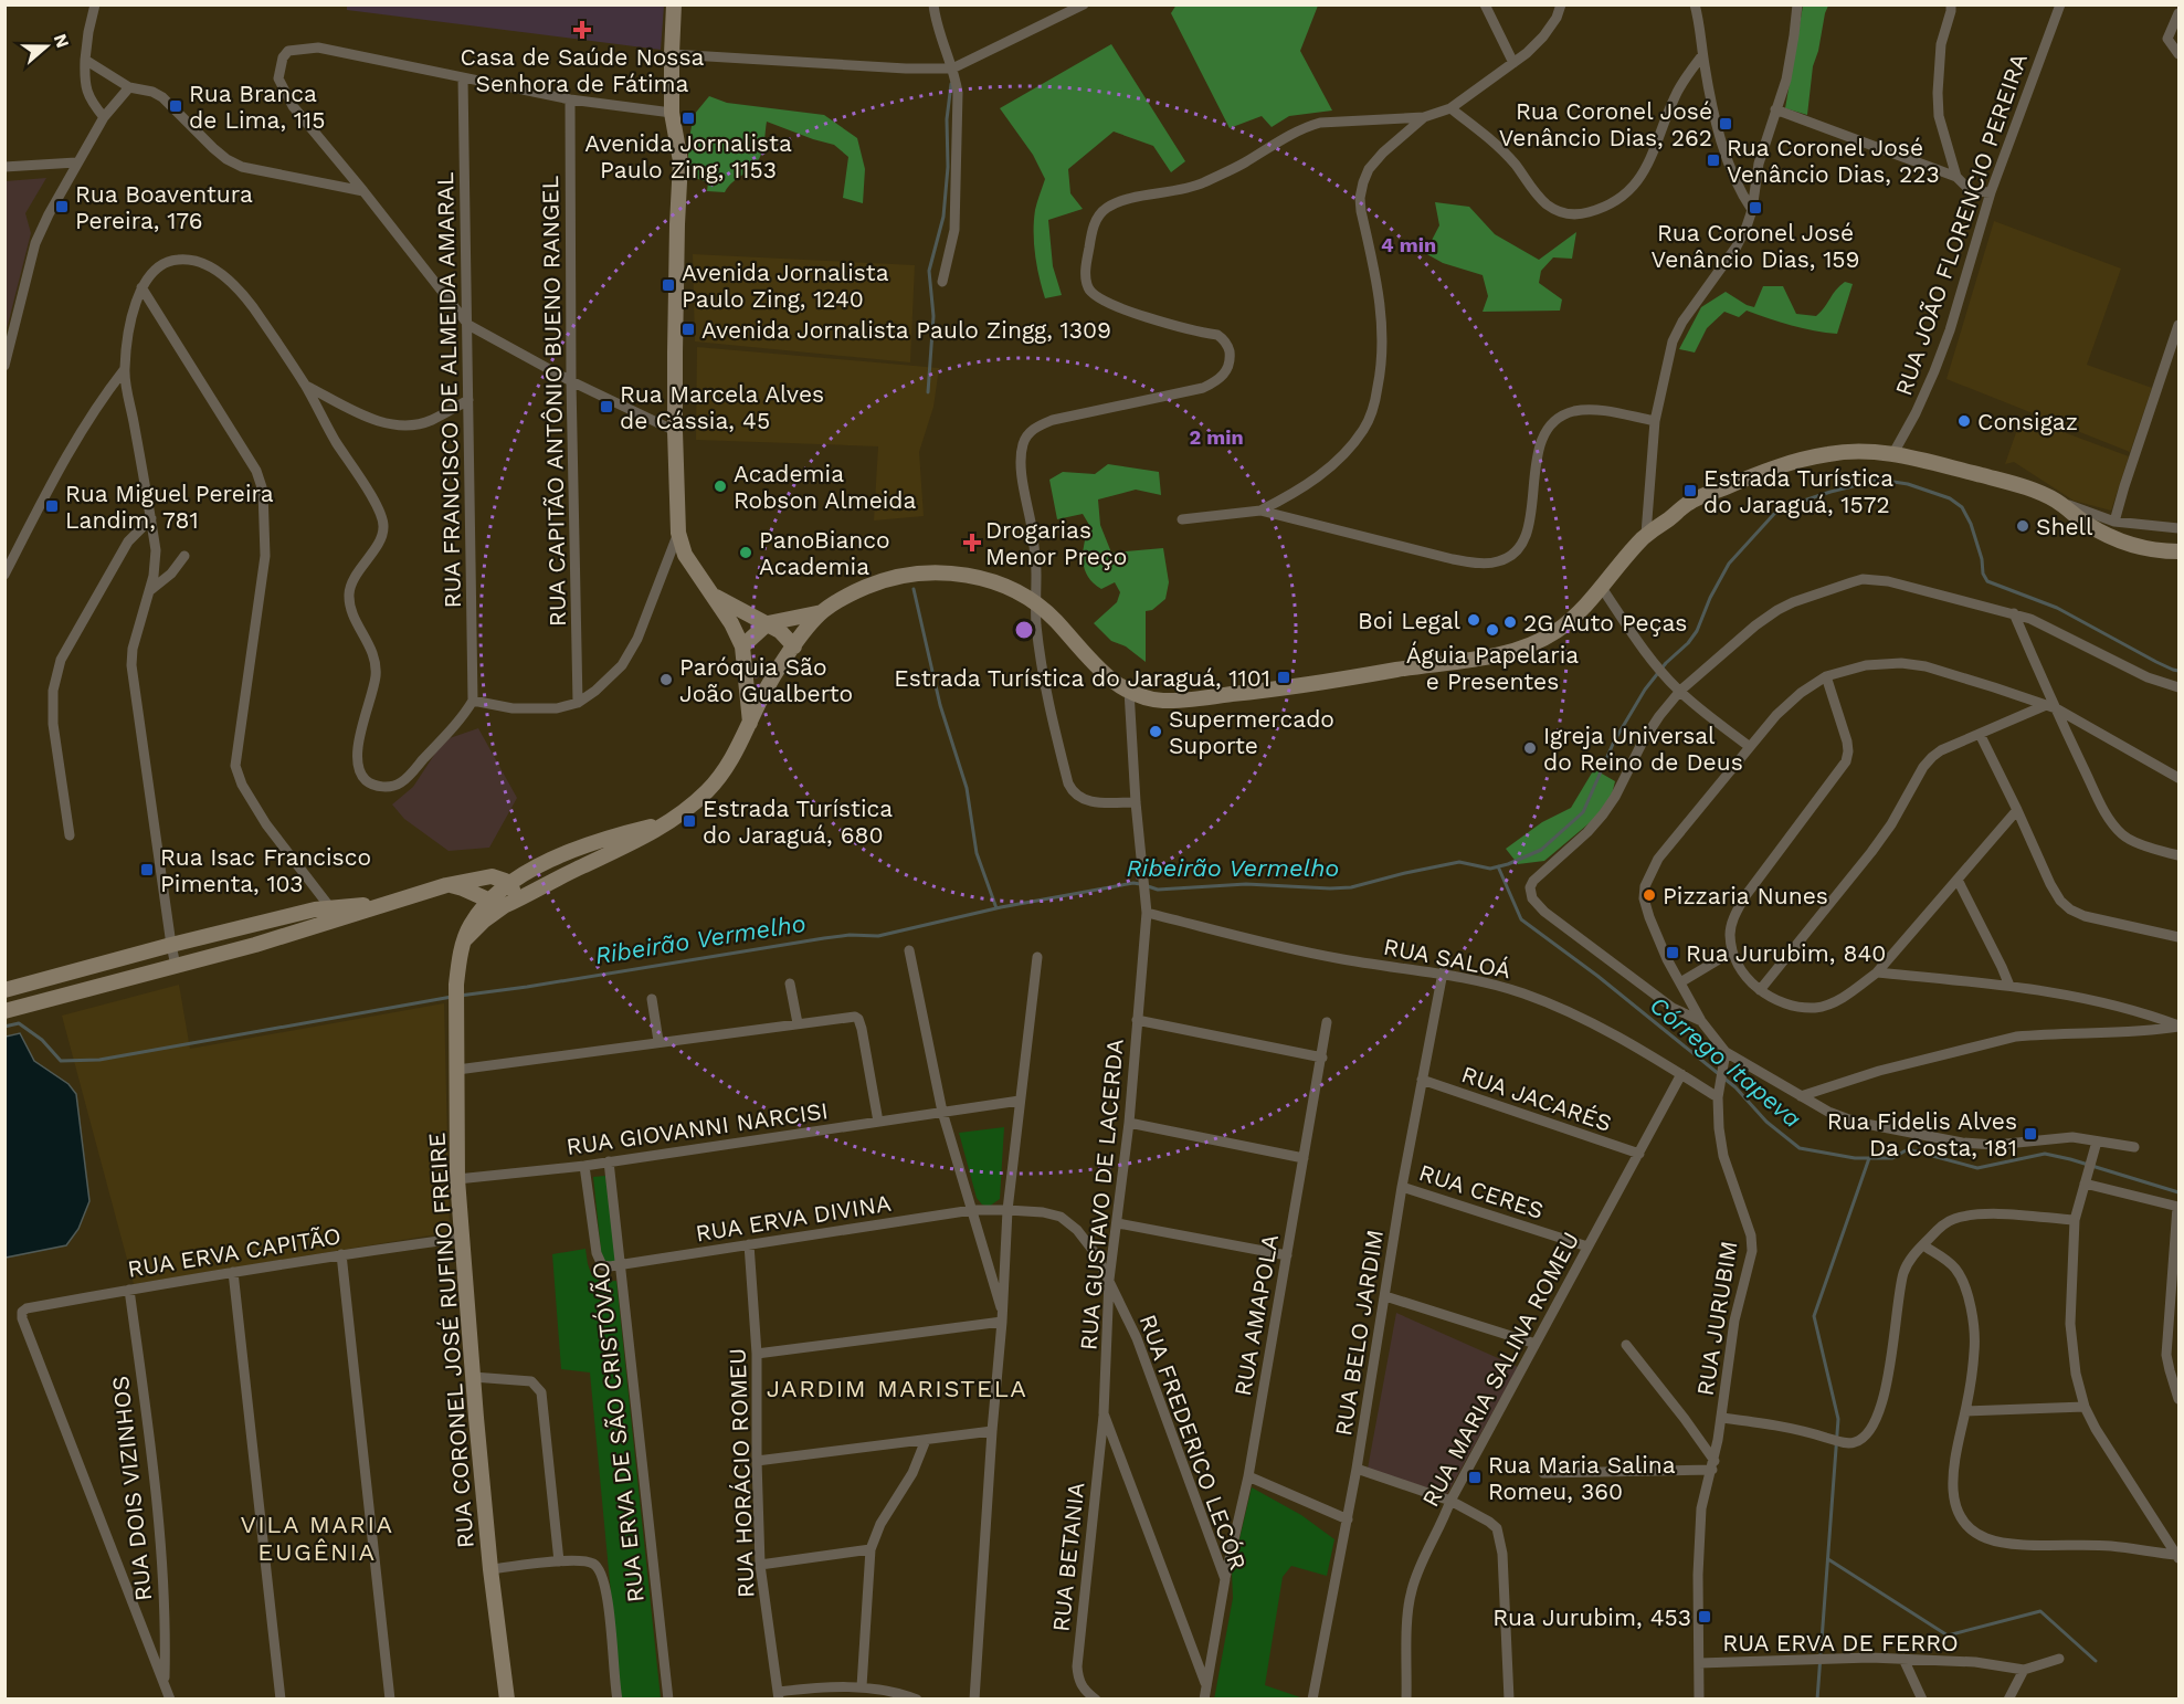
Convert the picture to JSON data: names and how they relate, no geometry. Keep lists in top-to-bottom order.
{
  "streets": {
    "main road": ["RUA CORONEL JOSÉ RUFINO FREIRE"],
    "street": [
      "RUA JOÃO FLORENCIO PEREIRA",
      "RUA FRANCISCO DE ALMEIDA AMARAL",
      "RUA CAPITÃO ANTÔNIO BUENO RANGEL",
      "RUA SALOÁ",
      "RUA JACARÉS",
      "RUA GIOVANNI NARCISI",
      "RUA CERES",
      "RUA GUSTAVO DE LACERDA",
      "RUA ERVA DIVINA",
      "RUA ERVA CAPITÃO",
      "RUA AMAPOLA",
      "RUA JURUBIM",
      "RUA BELO JARDIM",
      "RUA MARIA SALINA ROMEU",
      "RUA ERVA DE SÃO CRISTÓVÃO",
      "RUA FREDERICO LECÓR",
      "RUA HORÁCIO ROMEU",
      "RUA DOIS VIZINHOS",
      "RUA BETANIA",
      "RUA ERVA DE FERRO"
    ]
  },
  "crossings": [
    ["RUA SALOÁ", "RUA GUSTAVO DE LACERDA"],
    ["RUA SALOÁ", "RUA JURUBIM"],
    ["RUA SALOÁ", "RUA BELO JARDIM"],
    ["RUA SALOÁ", "RUA MARIA SALINA ROMEU"],
    ["RUA JACARÉS", "RUA BELO JARDIM"],
    ["RUA JACARÉS", "RUA MARIA SALINA ROMEU"],
    ["RUA GIOVANNI NARCISI", "RUA CORONEL JOSÉ RUFINO FREIRE"],
    ["RUA GIOVANNI NARCISI", "RUA ERVA DE SÃO CRISTÓVÃO"],
    ["RUA CERES", "RUA BELO JARDIM"],
    ["RUA CERES", "RUA MARIA SALINA ROMEU"],
    ["RUA GUSTAVO DE LACERDA", "RUA FREDERICO LECÓR"],
    ["RUA GUSTAVO DE LACERDA", "RUA BETANIA"],
    ["RUA ERVA DIVINA", "RUA ERVA DE SÃO CRISTÓVÃO"],
    ["RUA ERVA DIVINA", "RUA FREDERICO LECÓR"],
    ["RUA ERVA DIVINA", "RUA HORÁCIO ROMEU"],
    ["RUA ERVA CAPITÃO", "RUA CORONEL JOSÉ RUFINO FREIRE"],
    ["RUA ERVA CAPITÃO", "RUA DOIS VIZINHOS"],
    ["RUA AMAPOLA", "RUA FREDERICO LECÓR"],
    ["RUA JURUBIM", "RUA ERVA DE FERRO"]
  ],
  "districts": ["JARDIM MARISTELA", "VILA MARIA EUGÊNIA"],
  "water": ["Ribeirão Vermelho", "Córrego Itapeva"],
  "places": {
    "health": ["Casa de Saúde Nossa Senhora de Fátima", "Drogarias Menor Preço"],
    "transit": [
      "Rua Branca de Lima, 115",
      "Avenida Jornalista Paulo Zing, 1153",
      "Rua Coronel José Venâncio Dias, 262",
      "Rua Coronel José Venâncio Dias, 223",
      "Rua Boaventura Pereira, 176",
      "Rua Coronel José Venâncio Dias, 159",
      "Avenida Jornalista Paulo Zing, 1240",
      "Avenida Jornalista Paulo Zingg, 1309",
      "Rua Marcela Alves de Cássia, 45",
      "Estrada Turística do Jaraguá, 1572",
      "Rua Miguel Pereira Landim, 781",
      "Estrada Turística do Jaraguá, 1101",
      "Estrada Turística do Jaraguá, 680",
      "Rua Isac Francisco Pimenta, 103",
      "Rua Jurubim, 840",
      "Rua Fidelis Alves Da Costa, 181",
      "Rua Maria Salina Romeu, 360",
      "Rua Jurubim, 453"
    ],
    "other": [
      "Consigaz",
      "Academia Robson Almeida",
      "Shell",
      "PanoBianco Academia",
      "Boi Legal",
      "2G Auto Peças",
      "Águia Papelaria e Presentes",
      "Paróquia São João Gualberto",
      "Supermercado Suporte",
      "Igreja Universal do Reino de Deus",
      "Pizzaria Nunes"
    ]
  },
  "north": "right",
  "rings": ["4 min", "2 min"]
}
